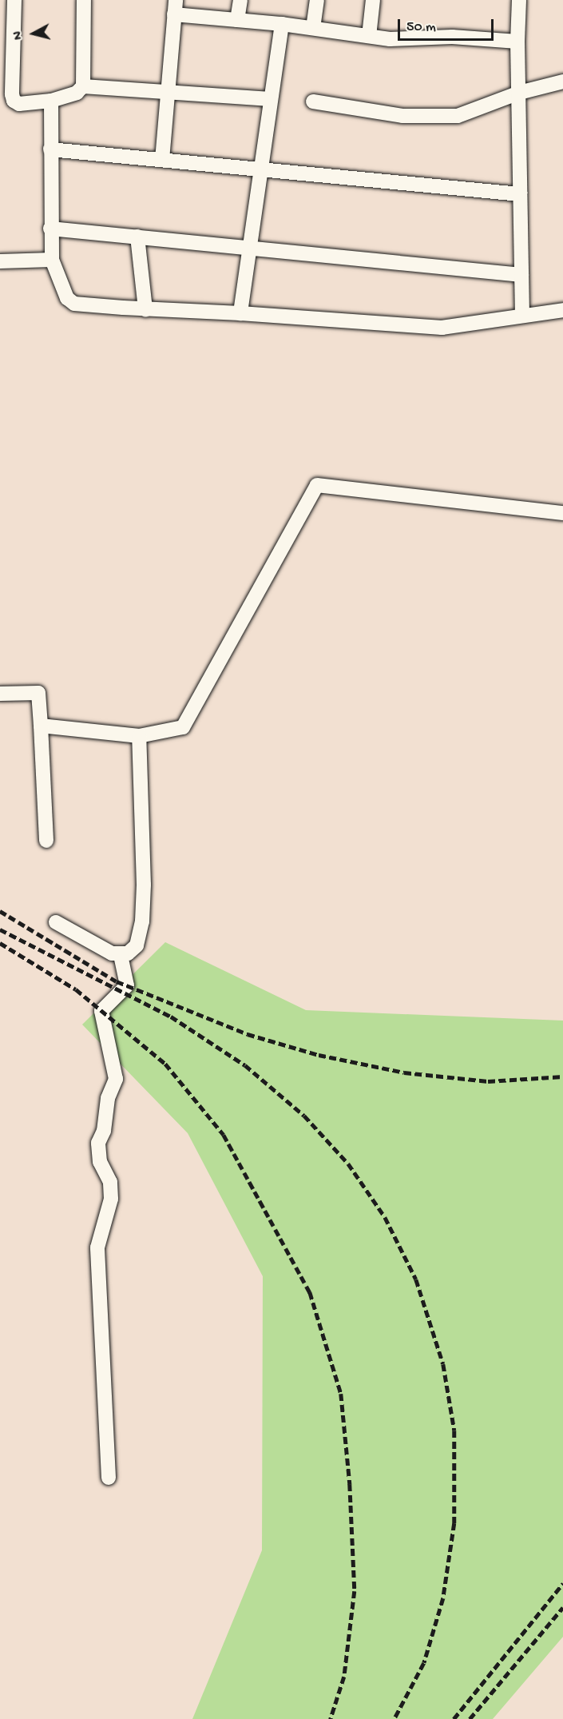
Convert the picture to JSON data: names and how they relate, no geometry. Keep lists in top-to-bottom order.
{
  "scale_bar": "50 m",
  "north": "left"
}
